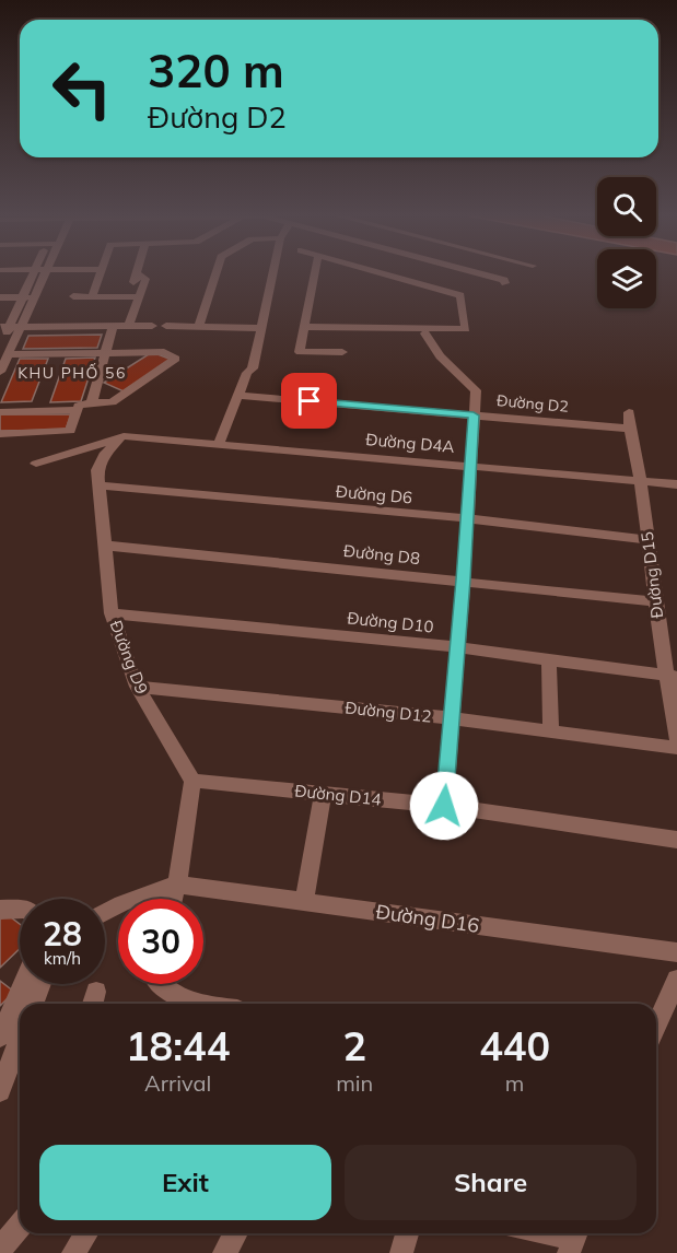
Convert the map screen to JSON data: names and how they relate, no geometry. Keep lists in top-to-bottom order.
{
  "streets": {
    "street": [
      "Đường D2",
      "Đường D4A",
      "Đường D6",
      "Đường D8",
      "Đường D15",
      "Đường D10",
      "Đường D9",
      "Đường D12",
      "Đường D14",
      "Đường D16"
    ]
  },
  "crossings": [
    ["Đường D2", "Đường D15"],
    ["Đường D4A", "Đường D15"],
    ["Đường D4A", "Đường D9"],
    ["Đường D6", "Đường D15"],
    ["Đường D6", "Đường D9"],
    ["Đường D8", "Đường D15"],
    ["Đường D8", "Đường D9"],
    ["Đường D15", "Đường D10"],
    ["Đường D10", "Đường D9"],
    ["Đường D9", "Đường D12"],
    ["Đường D9", "Đường D14"]
  ],
  "districts": ["KHU PHỐ 56"],
  "page": {
    "turn": ["320 m", "Đường D2"],
    "speed": "28 km/h",
    "limit": "30",
    "eta": [
      "18:44",
      "Arrival",
      "2",
      "min",
      "440",
      "m"
    ],
    "buttons": ["Exit", "Share"]
  }
}
